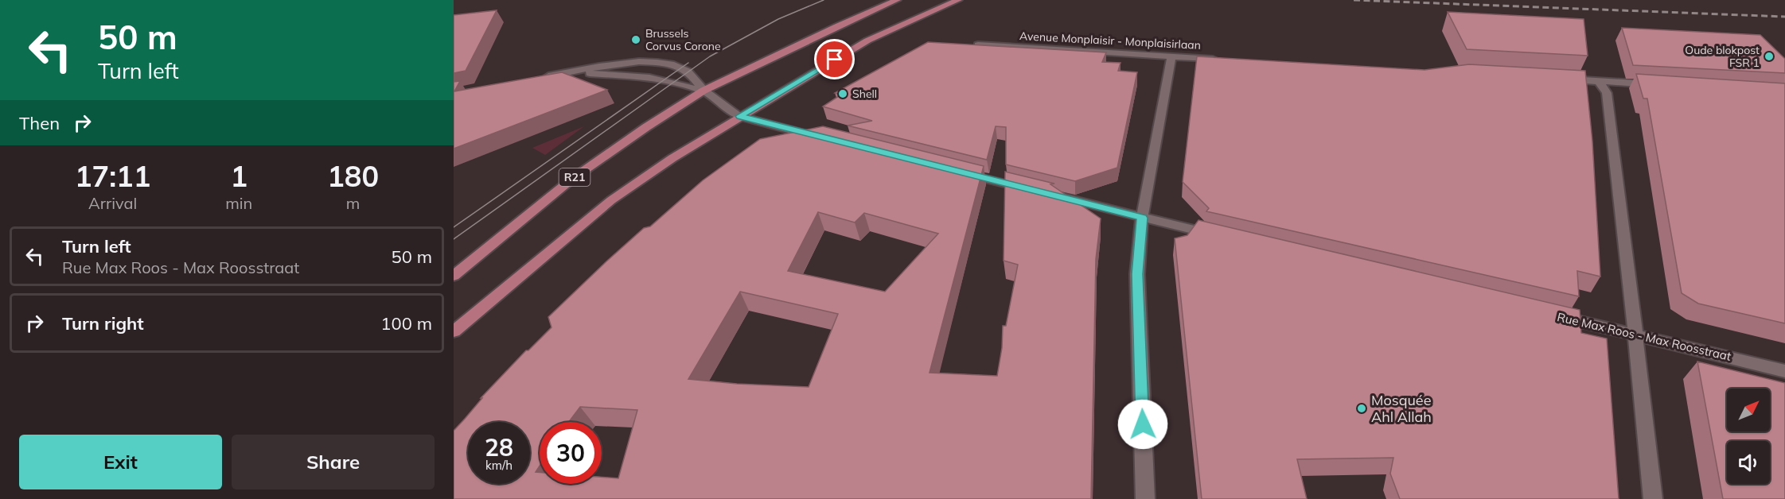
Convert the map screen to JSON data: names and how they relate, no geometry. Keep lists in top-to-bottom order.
{
  "streets": {
    "main road": ["R21"],
    "street": ["Avenue Monplaisir - Monplaisirlaan", "Rue Max Roos - Max Roosstraat"]
  },
  "places": [
    "Brussels Corvus Corone",
    "Oude blokpost FSR 1",
    "Shell",
    "Mosquée Ahl Allah"
  ],
  "north": "top right",
  "page": {
    "turn": ["50 m", "Turn left"],
    "then": "Then",
    "eta": [
      "17:11",
      "Arrival",
      "1",
      "min",
      "180",
      "m"
    ],
    "list": [
      {
        "name": "Turn left",
        "note": "Rue Max Roos - Max Roosstraat",
        "value": "50 m"
      },
      {
        "name": "Turn right",
        "value": "100 m"
      }
    ],
    "speed": "28 km/h",
    "limit": "30",
    "buttons": ["Exit", "Share"]
  }
}
